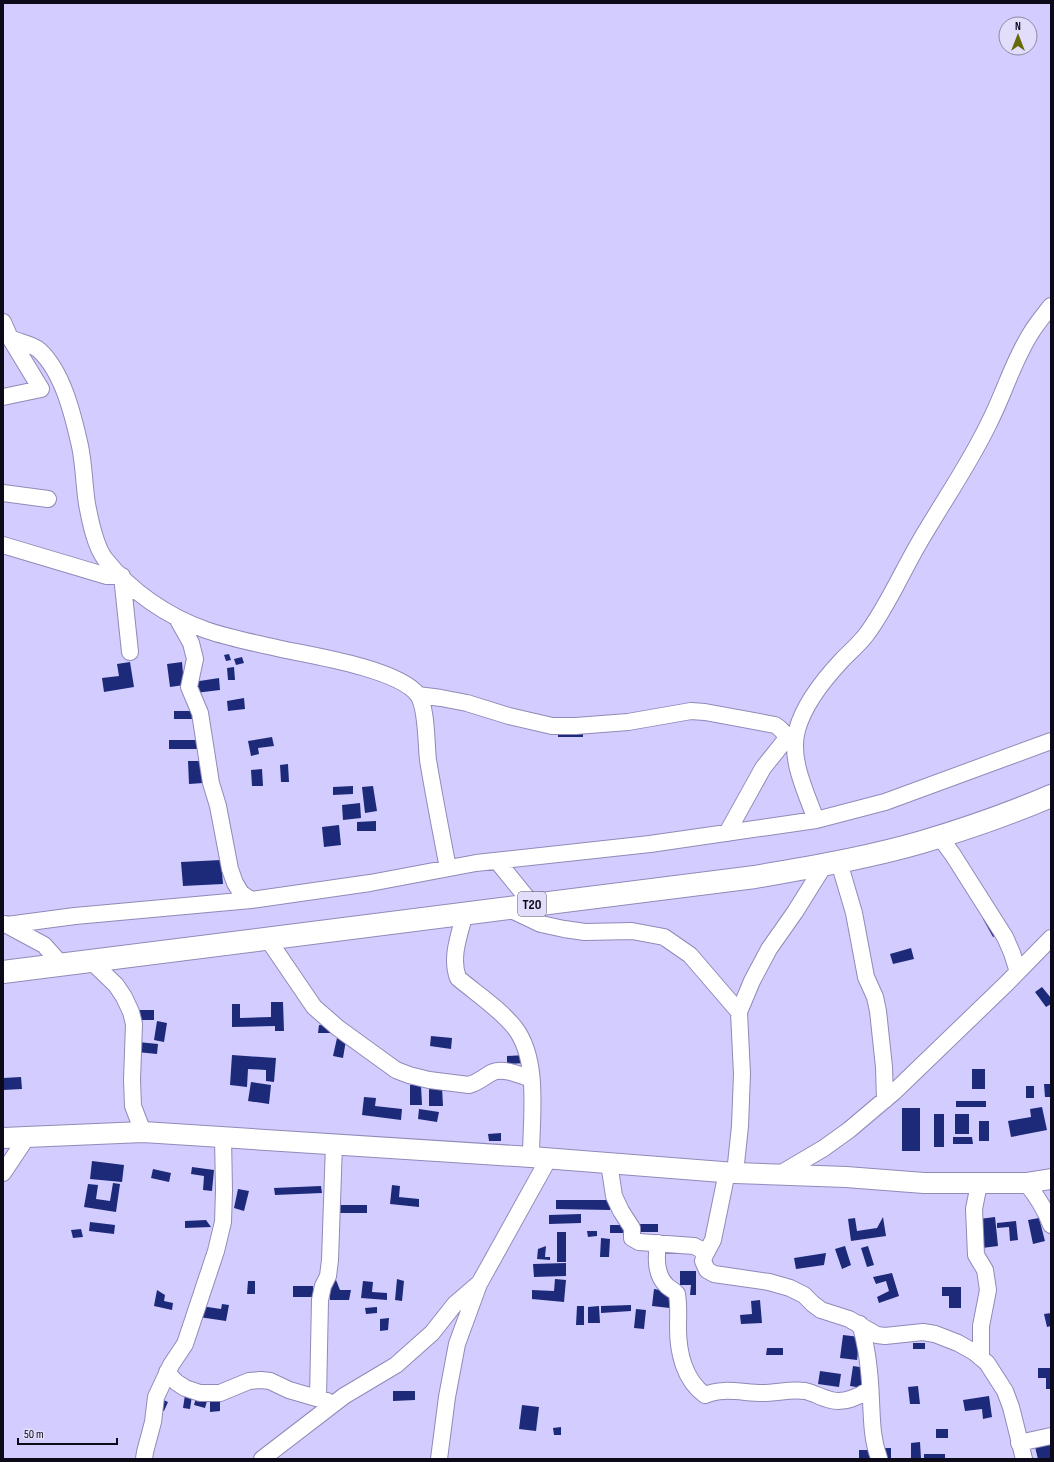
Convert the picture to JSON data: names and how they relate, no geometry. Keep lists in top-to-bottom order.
{
  "streets": {
    "main road": ["T20"]
  },
  "scale_bar": "50 m",
  "north": "top"
}
